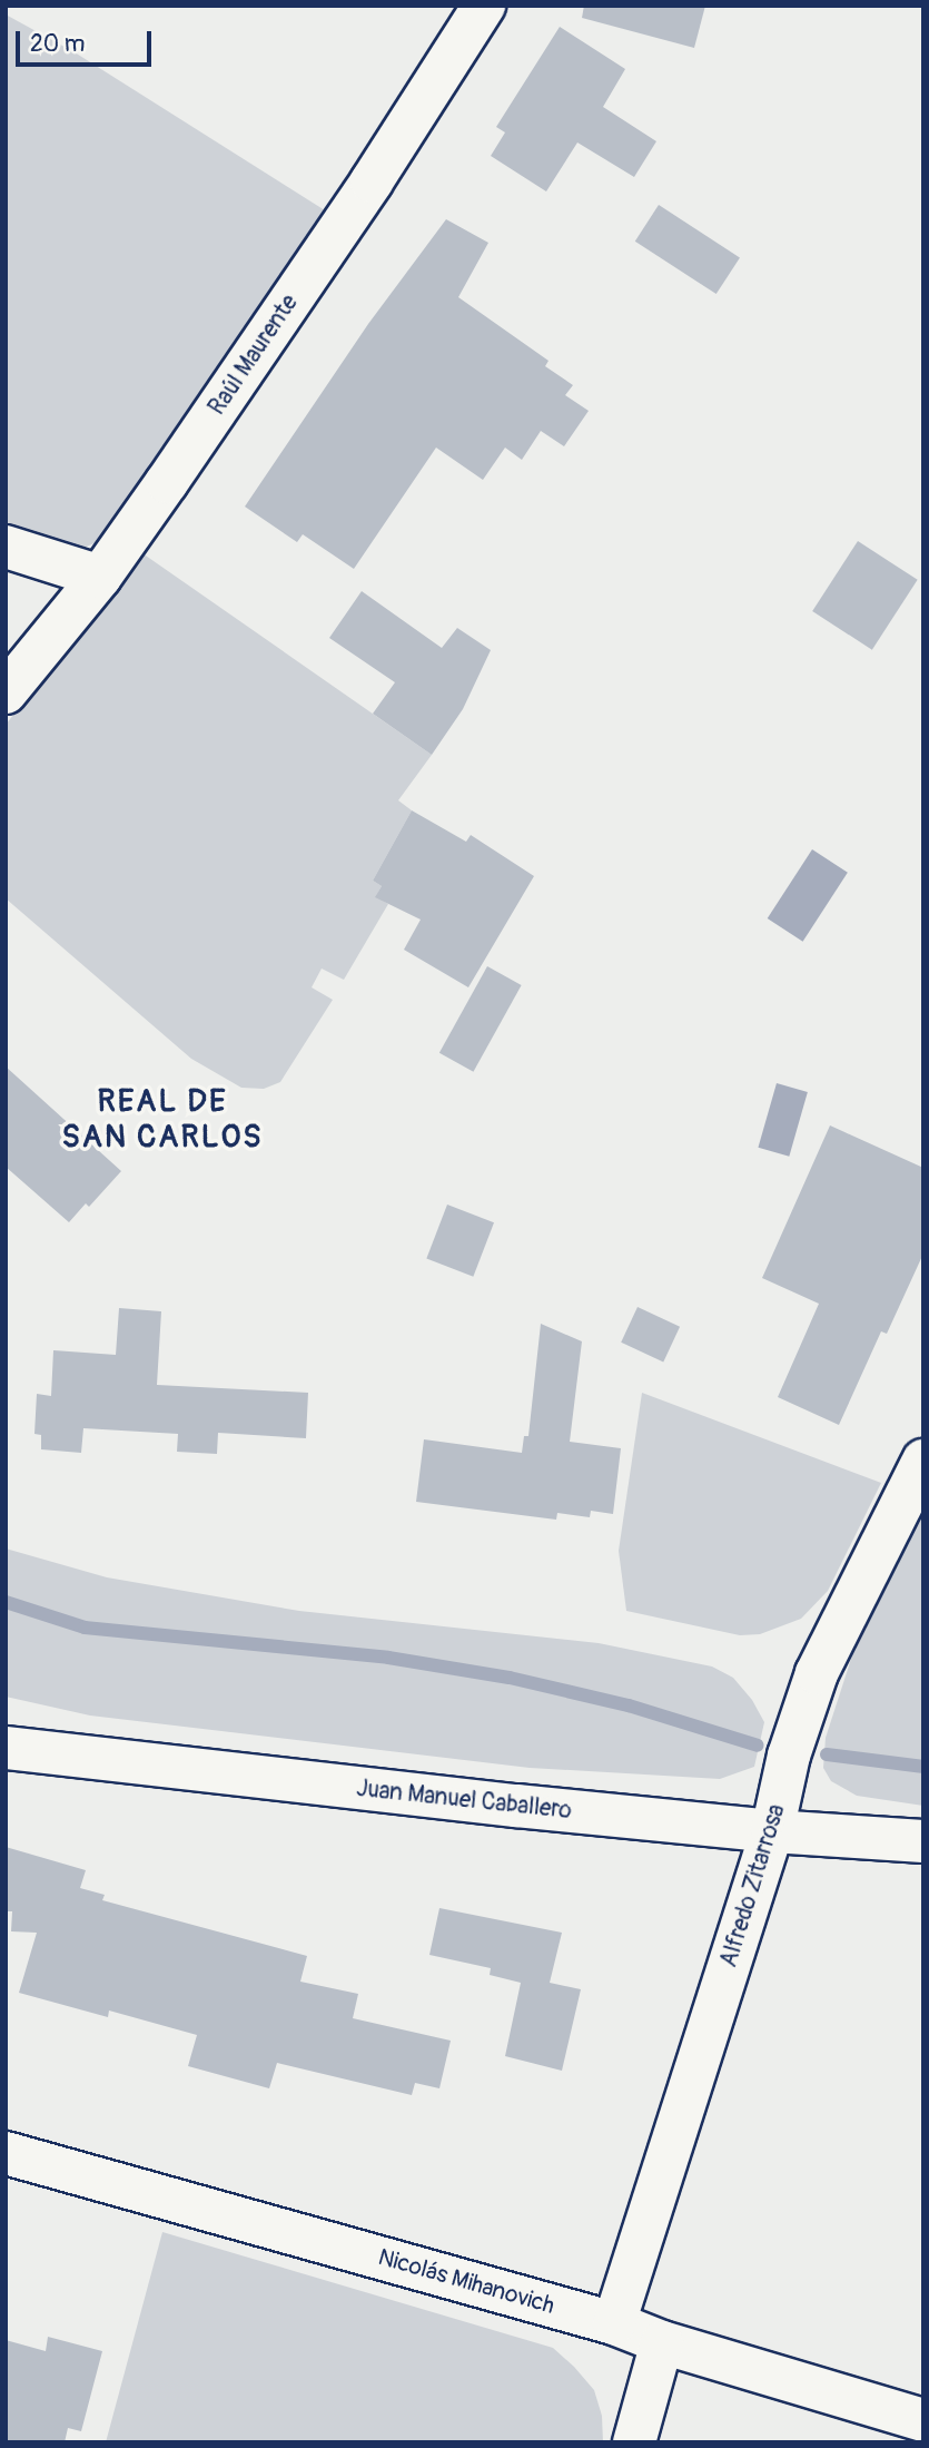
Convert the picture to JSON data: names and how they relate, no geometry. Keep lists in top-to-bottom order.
{
  "streets": {
    "street": [
      "Raúl Maurente",
      "Juan Manuel Caballero",
      "Alfredo Zitarrosa",
      "Nicolás Mihanovich"
    ]
  },
  "crossings": [
    ["Juan Manuel Caballero", "Alfredo Zitarrosa"],
    ["Alfredo Zitarrosa", "Nicolás Mihanovich"]
  ],
  "districts": ["REAL DE SAN CARLOS"],
  "scale_bar": "20 m"
}
